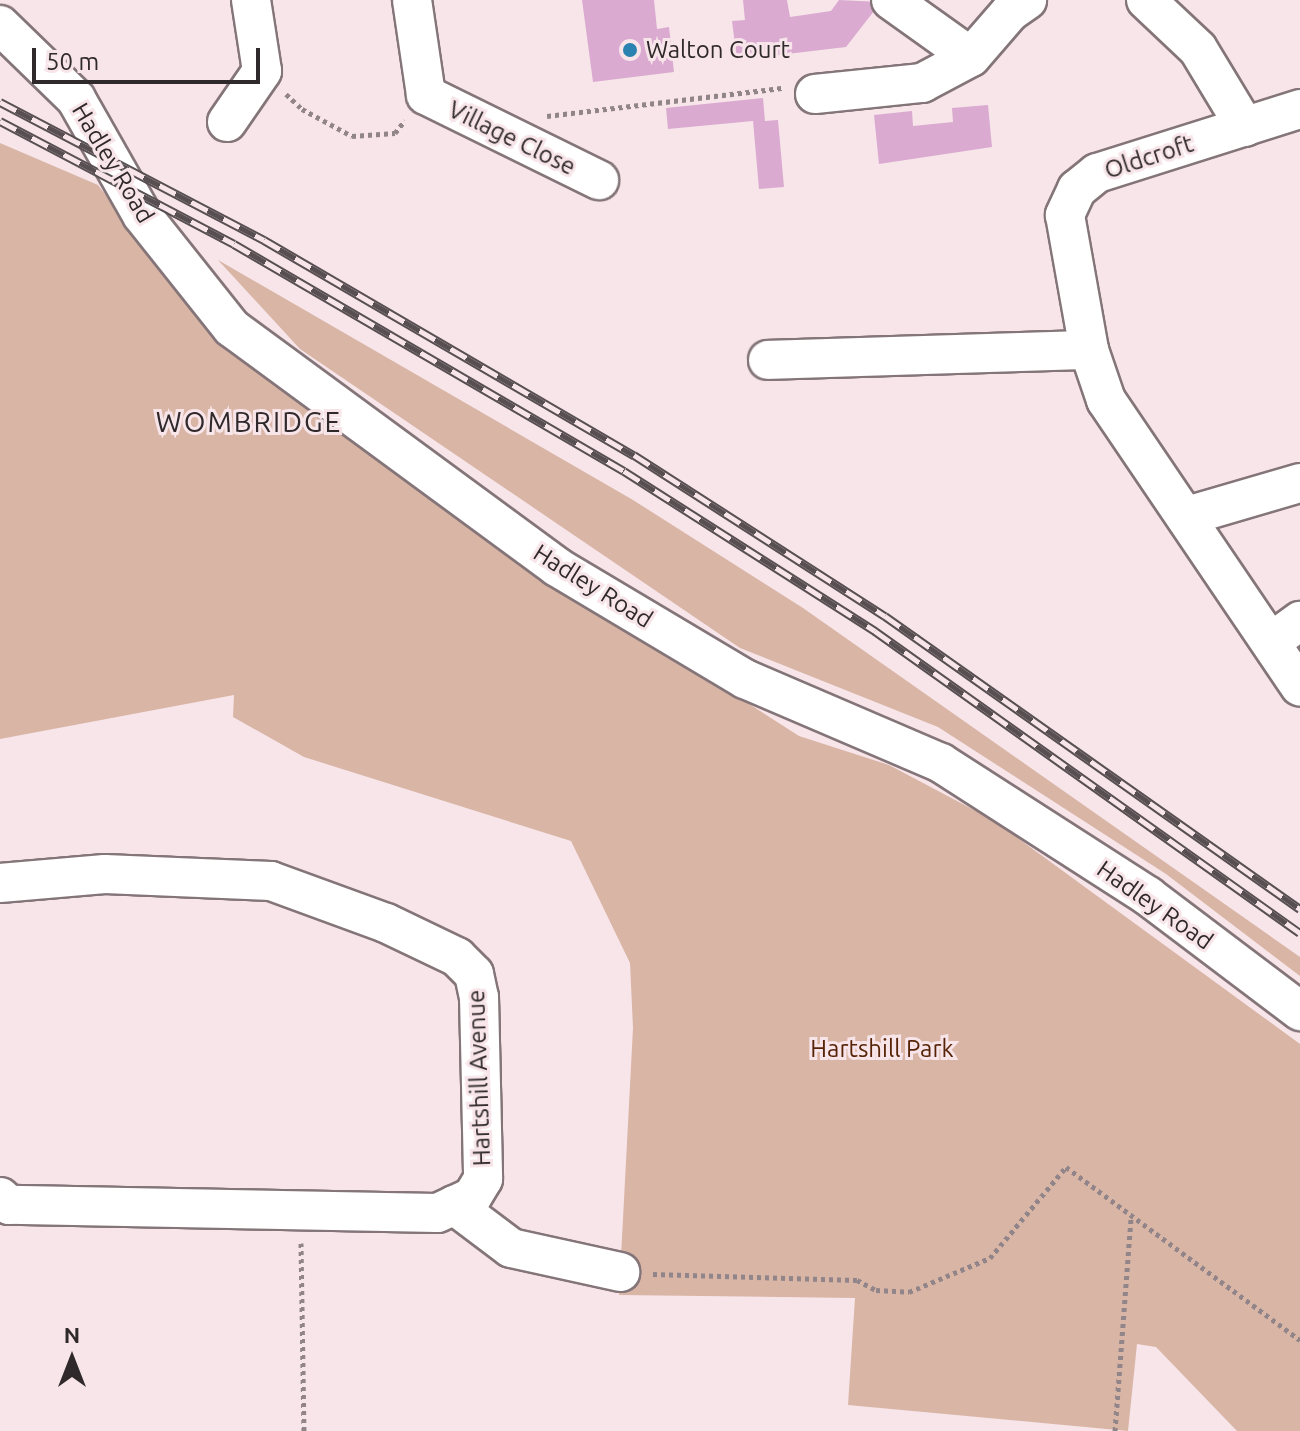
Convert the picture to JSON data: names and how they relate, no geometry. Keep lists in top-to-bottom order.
{
  "streets": {
    "street": [
      "Village Close",
      "Oldcroft",
      "Hadley Road",
      "Hartshill Avenue"
    ]
  },
  "districts": ["WOMBRIDGE"],
  "parks": ["Hartshill Park"],
  "places": ["Walton Court"],
  "scale_bar": "50 m",
  "north": "top"
}
